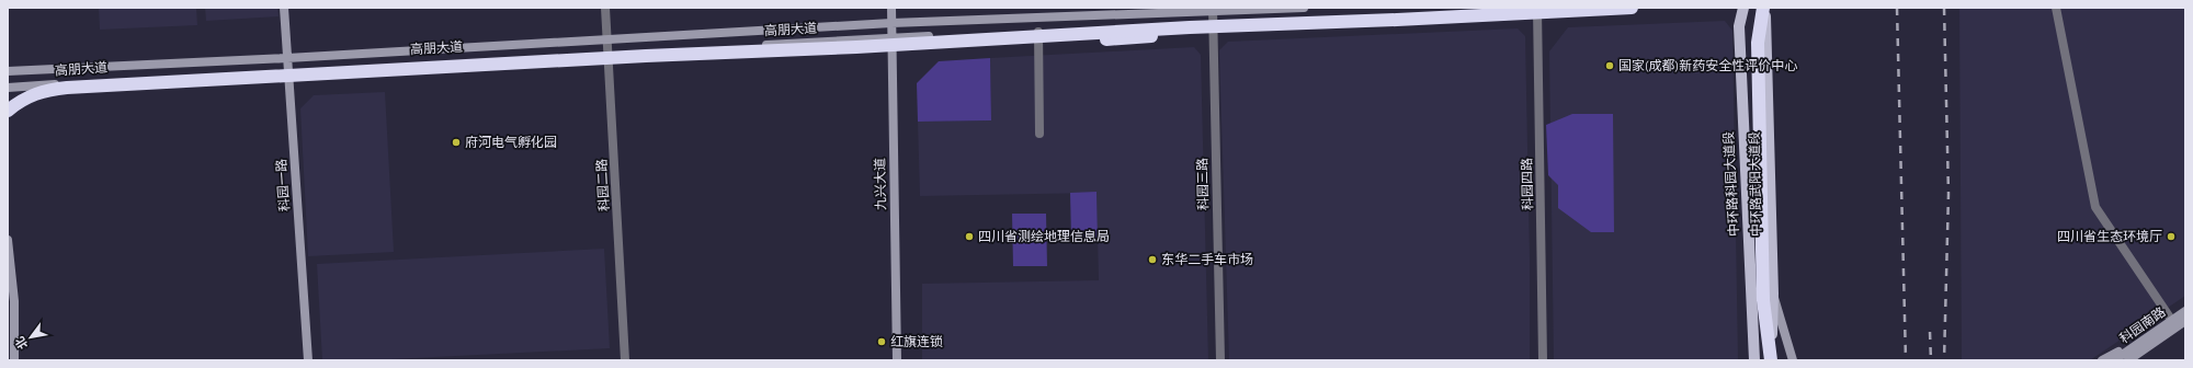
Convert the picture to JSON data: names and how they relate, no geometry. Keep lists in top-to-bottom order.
{
  "streets": {
    "main road": [
      "高朋大道",
      "九兴大道",
      "中环路科园大道段",
      "科园一路",
      "科园南路"
    ],
    "street": ["科园三路", "科园四路", "科园二路"]
  },
  "crossings": [
    ["高朋大道", "九兴大道"],
    ["高朋大道", "科园三路"],
    ["高朋大道", "科园四路"],
    ["高朋大道", "科园一路"],
    ["高朋大道", "科园二路"]
  ],
  "places": [
    "国家(成都)新药安全性评价中心",
    "府河电气孵化园",
    "四川省测绘地理信息局",
    "四川省生态环境厅",
    "东华二手车市场",
    "红旗连锁"
  ],
  "north": "bottom left"
}
